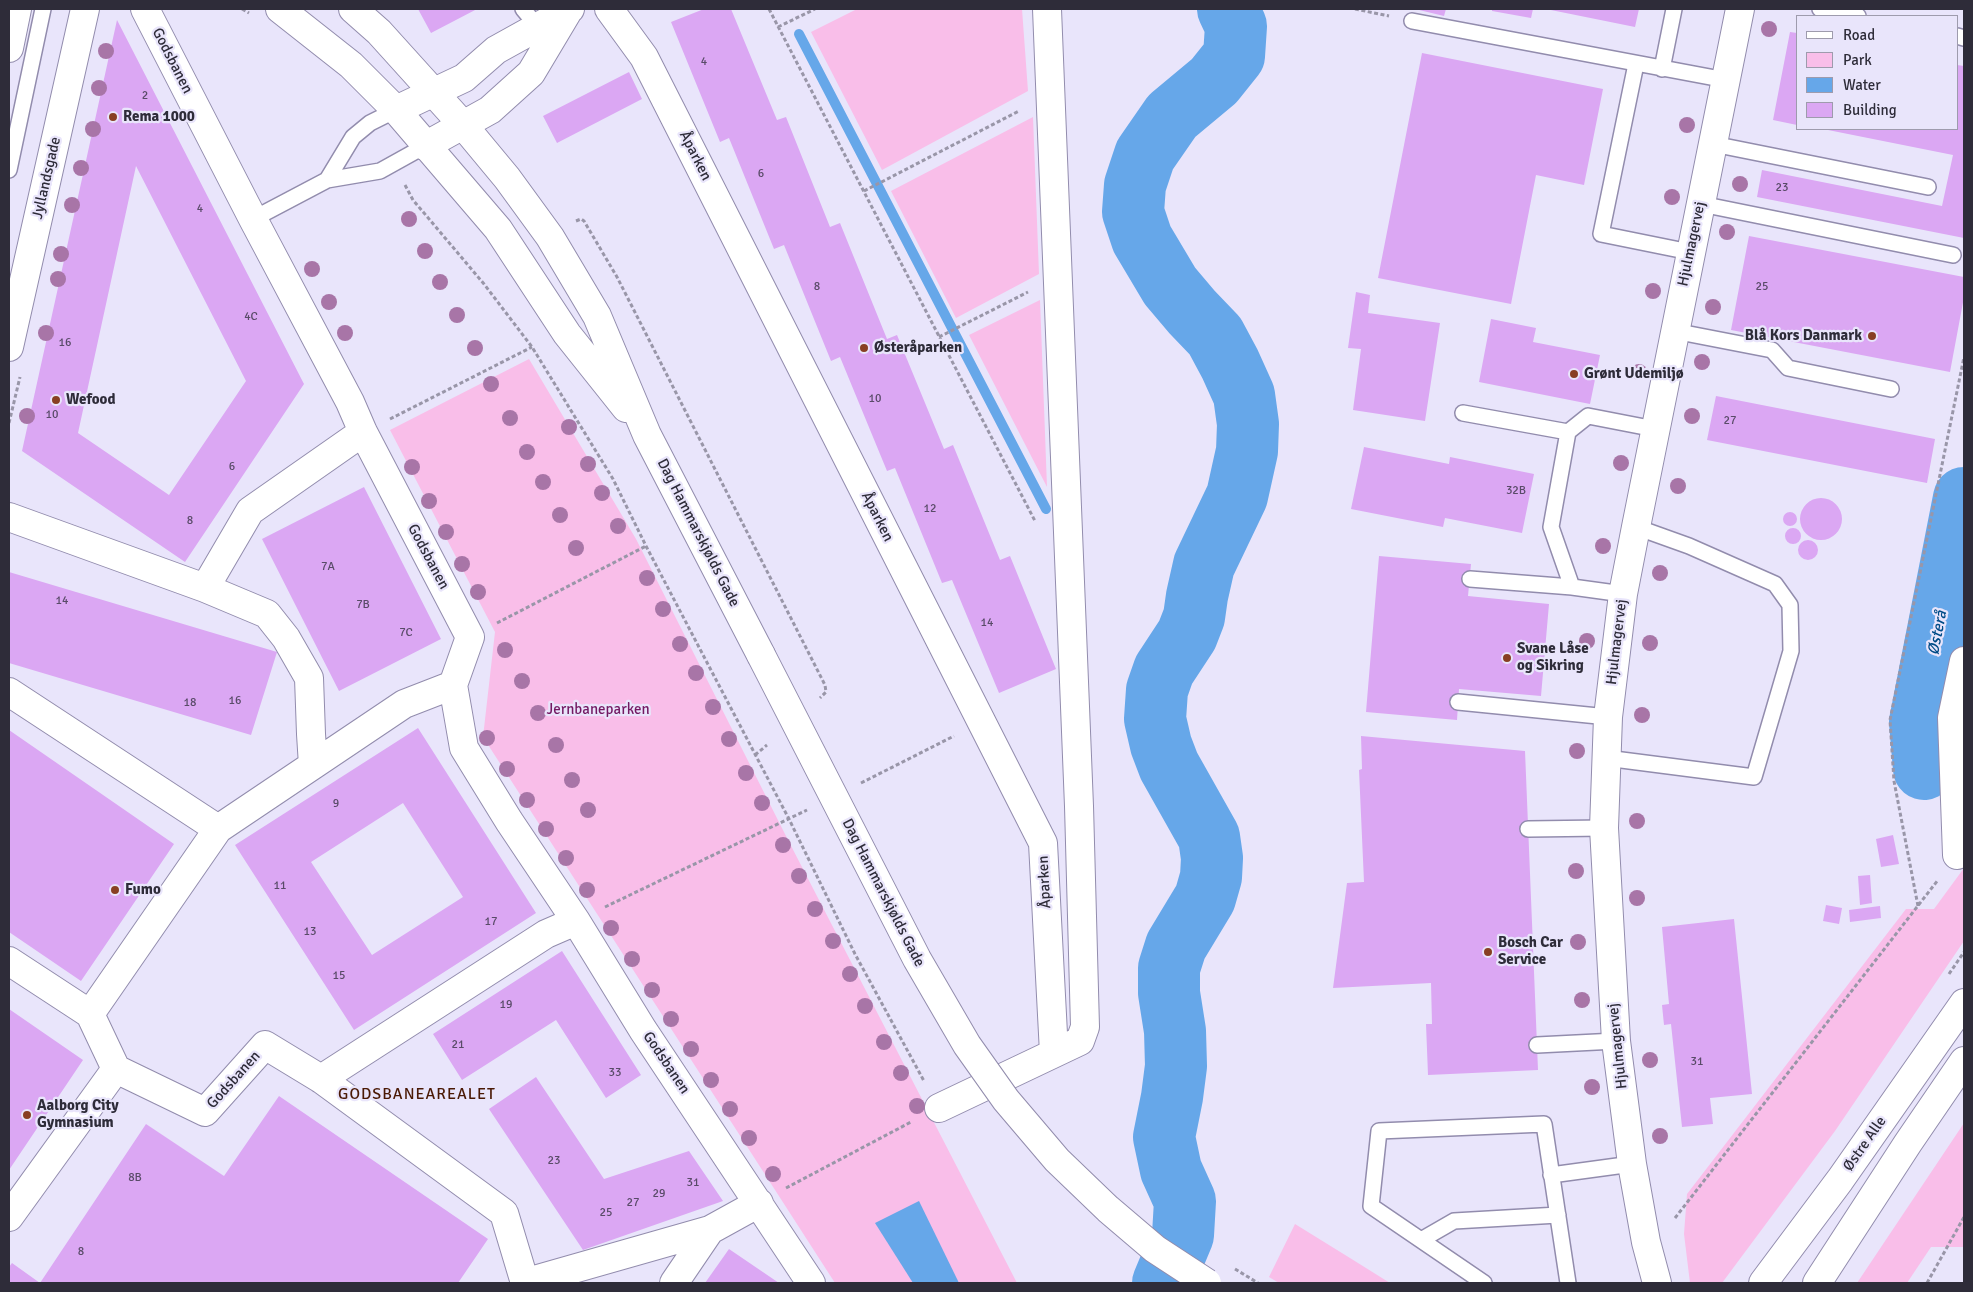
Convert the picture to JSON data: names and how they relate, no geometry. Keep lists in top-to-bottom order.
{
  "streets": {
    "street": [
      "Godsbanen",
      "Åparken",
      "Jyllandsgade",
      "Hjulmagervej",
      "Dag Hammarskjølds Gade",
      "Østre Alle"
    ]
  },
  "districts": ["GODSBANEAREALET"],
  "water": ["Østerå"],
  "parks": ["Jernbaneparken"],
  "places": [
    "Rema 1000",
    "Blå Kors Danmark",
    "Østeråparken",
    "Grønt Udemiljø",
    "Wefood",
    "Svane Låse og Sikring",
    "Fumo",
    "Bosch Car Service",
    "Aalborg City Gymnasium"
  ],
  "house_numbers": [
    "4",
    "2",
    "6",
    "23",
    "4",
    "8",
    "25",
    "4C",
    "16",
    "10",
    "10",
    "27",
    "6",
    "32B",
    "12",
    "8",
    "7A",
    "14",
    "7B",
    "14",
    "7C",
    "16",
    "18",
    "9",
    "11",
    "17",
    "13",
    "15",
    "19",
    "21",
    "31",
    "33",
    "23",
    "8B",
    "31",
    "29",
    "27",
    "25",
    "8"
  ],
  "legend": [
    "Road",
    "Park",
    "Water",
    "Building"
  ]
}
